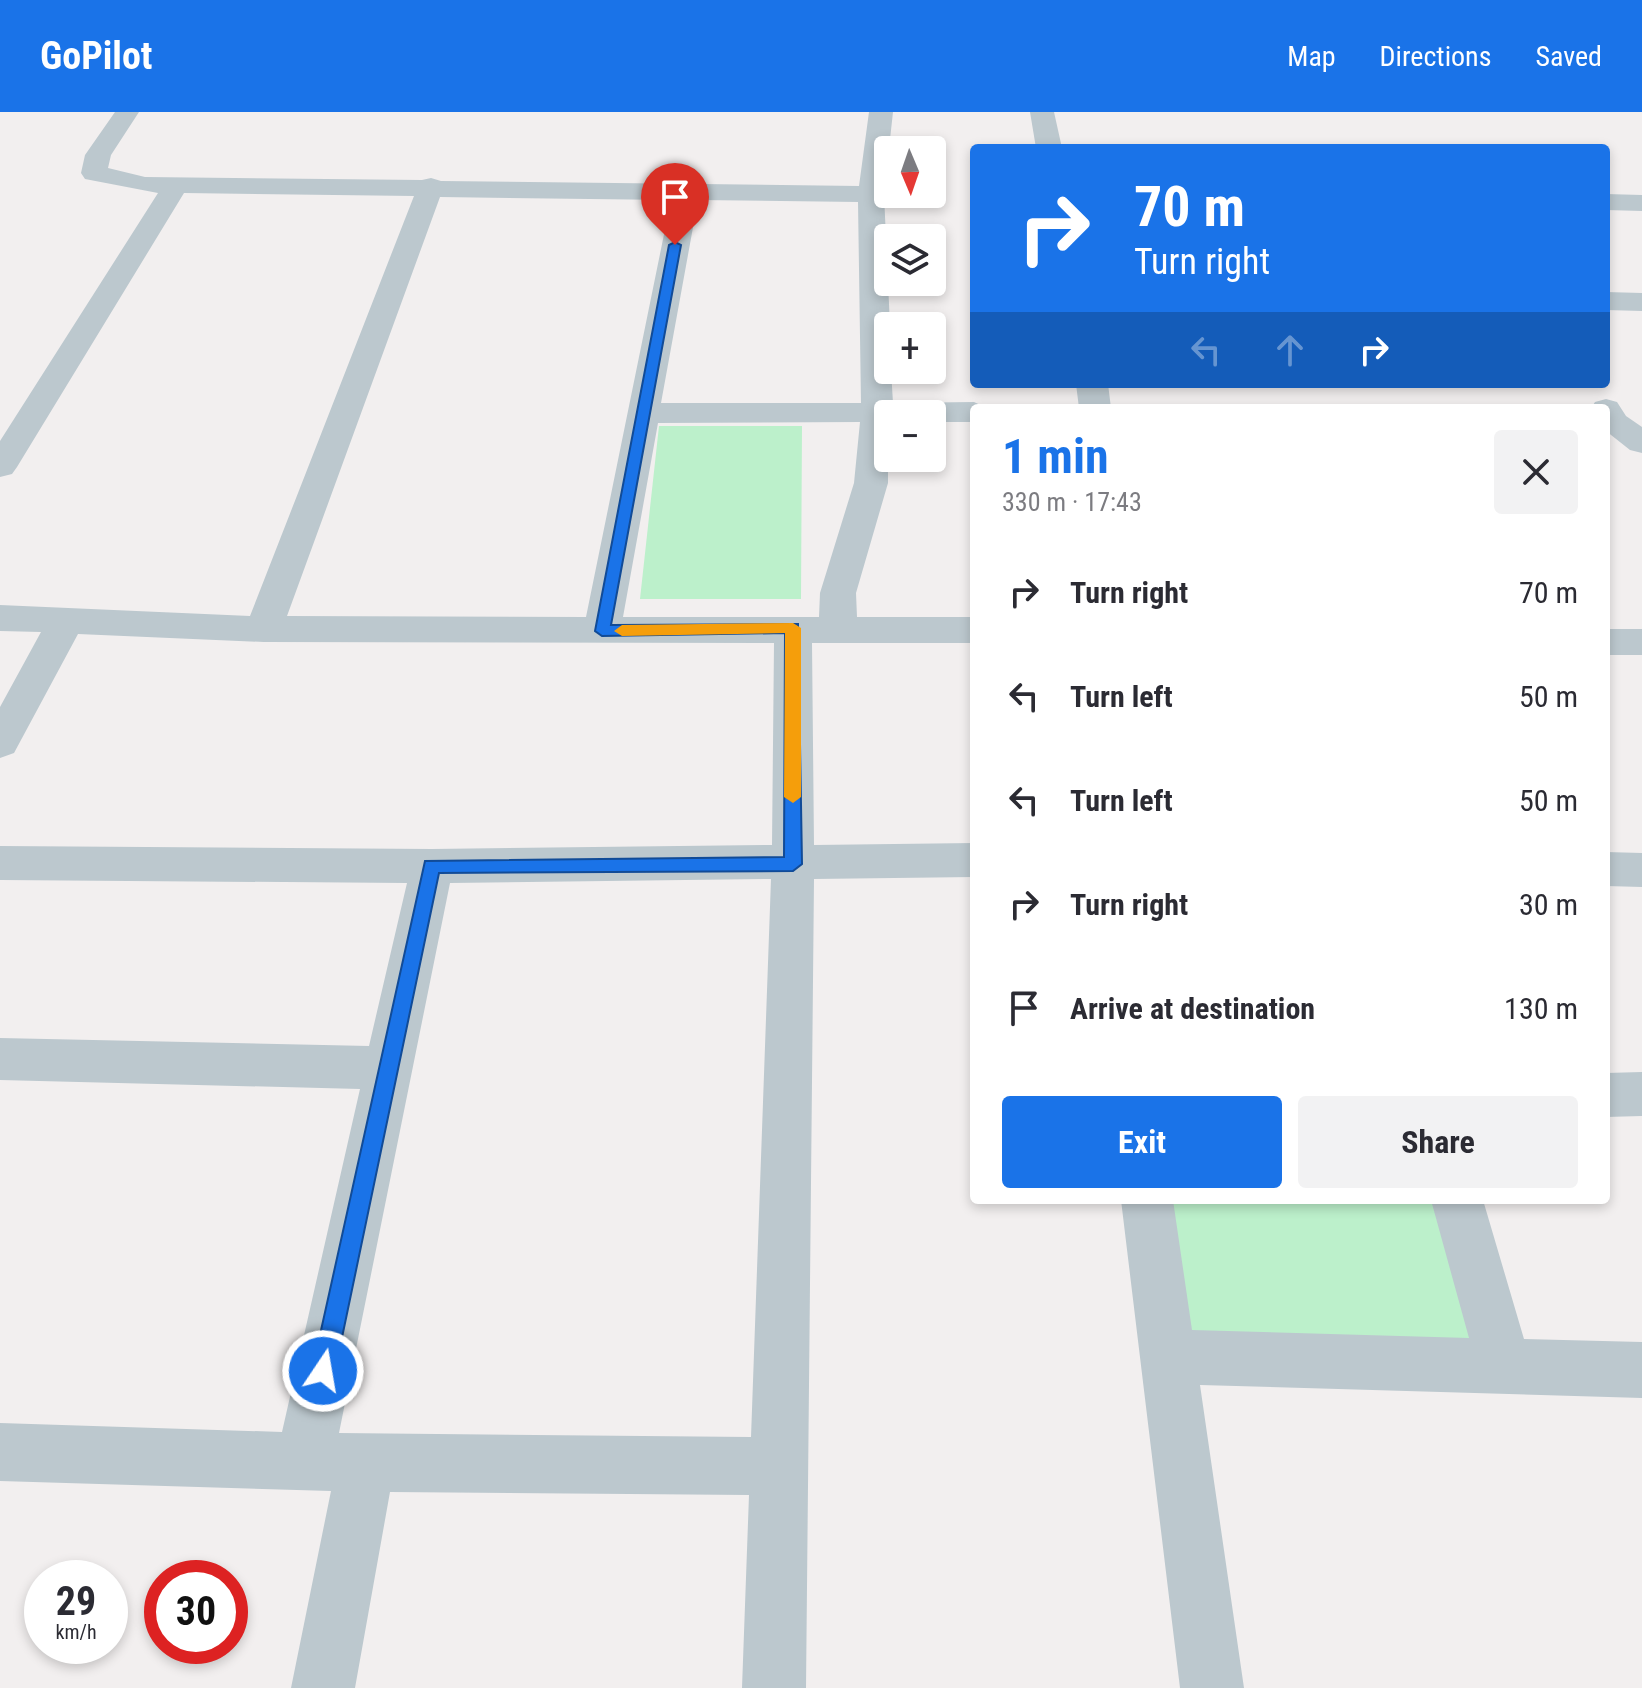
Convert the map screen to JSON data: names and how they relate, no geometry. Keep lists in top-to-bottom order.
{
  "north": "bottom",
  "page": {
    "header": "GoPilot",
    "nav": ["Map", "Directions", "Saved"],
    "map_buttons": ["+", "−"],
    "turn": ["70 m", "Turn right"],
    "heading": ["1 min", "330 m · 17:43"],
    "list": [
      {
        "name": "Turn right",
        "value": "70 m"
      },
      {
        "name": "Turn left",
        "value": "50 m"
      },
      {
        "name": "Turn left",
        "value": "50 m"
      },
      {
        "name": "Turn right",
        "value": "30 m"
      },
      {
        "name": "Arrive at destination",
        "value": "130 m"
      }
    ],
    "buttons": ["Exit", "Share"],
    "speed": "29 km/h",
    "limit": "30"
  }
}
